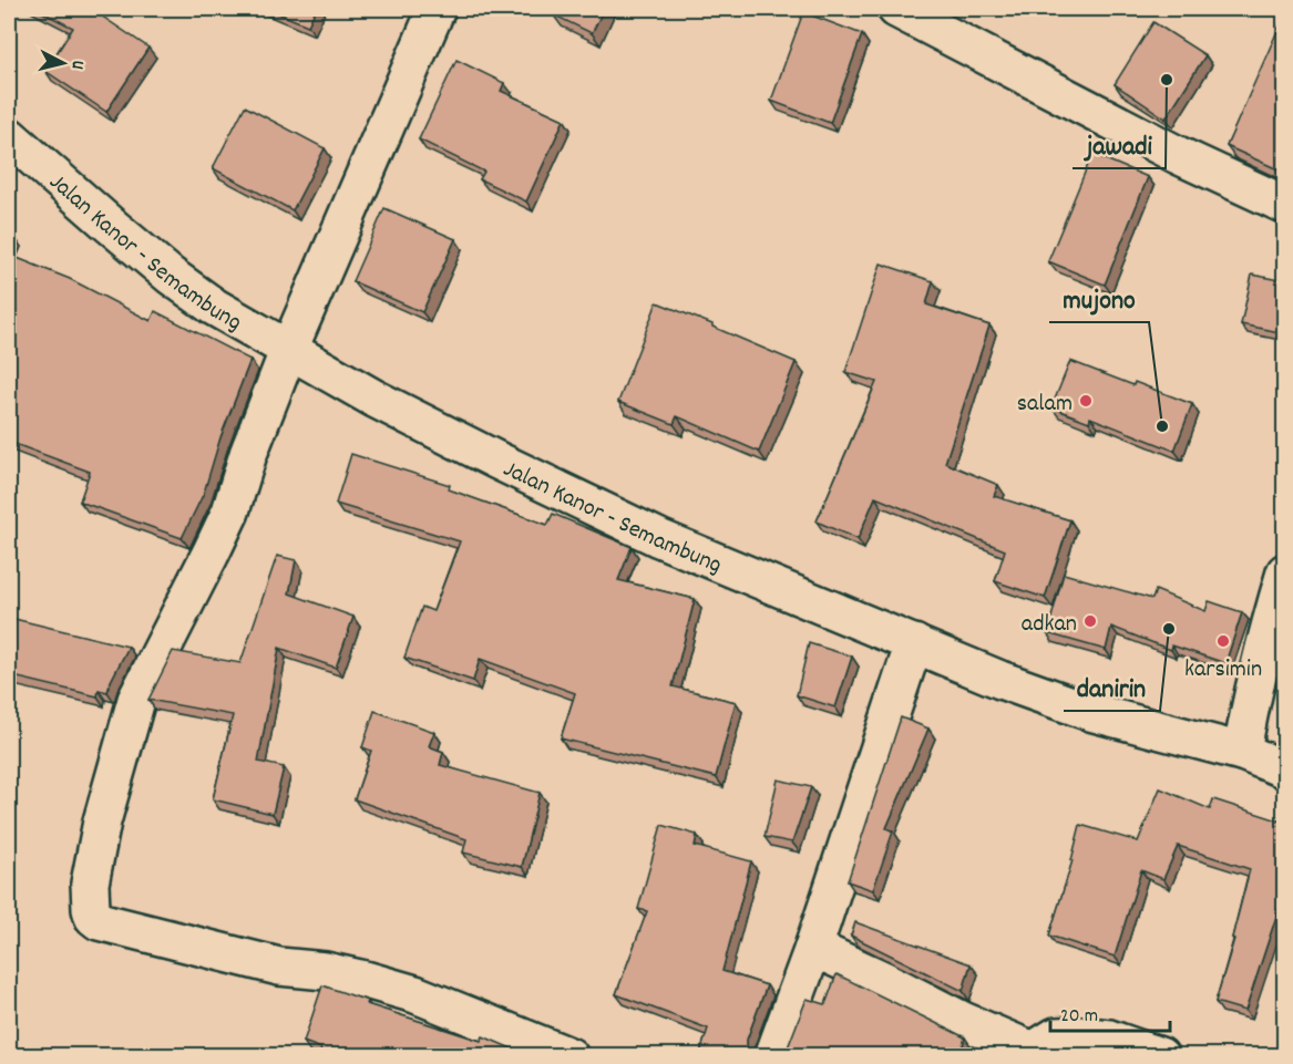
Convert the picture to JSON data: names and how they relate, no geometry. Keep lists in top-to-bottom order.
{
  "streets": {
    "street": ["Jalan Kanor - Semambung"]
  },
  "places": [
    "jawadi",
    "salam",
    "mujono",
    "adkan",
    "danirin",
    "karsimin"
  ],
  "scale_bar": "20 m",
  "north": "right"
}
